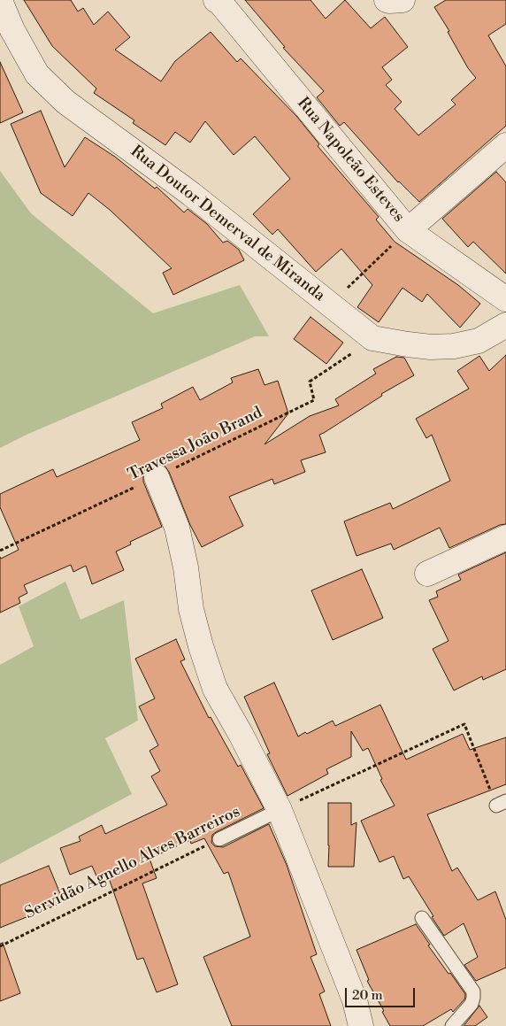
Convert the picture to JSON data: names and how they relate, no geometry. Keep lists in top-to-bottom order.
{
  "streets": {
    "street": ["Rua Napoleão Esteves", "Rua Doutor Demerval de Miranda"],
    "lane": ["Servidão Agnello Alves Barreiros"],
    "path": ["Travessa João Brand"]
  },
  "crossings": [
    ["Rua Doutor Demerval de Miranda", "Travessa João Brand"]
  ],
  "scale_bar": "20 m"
}
